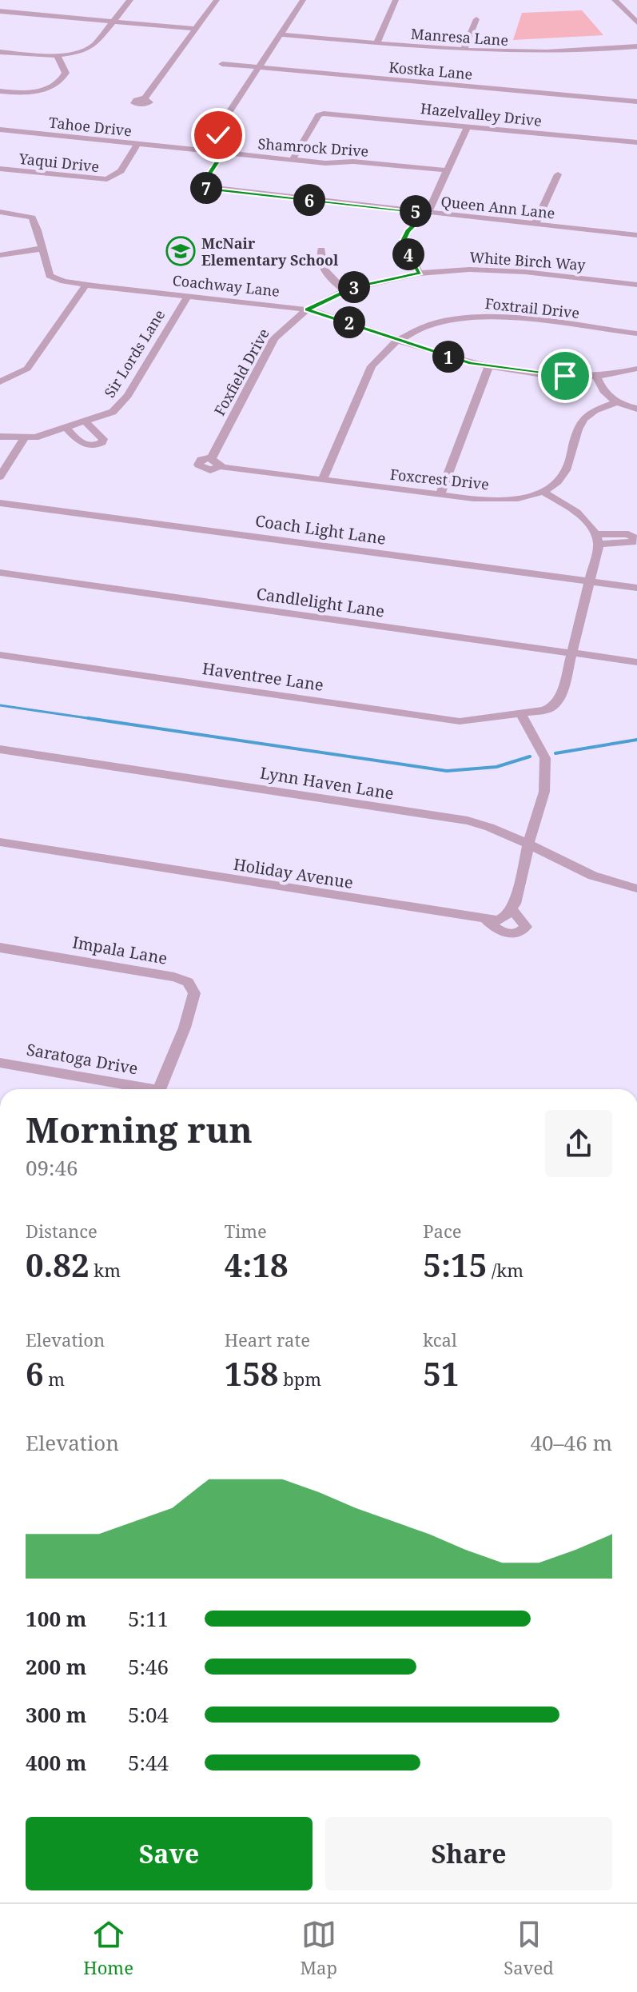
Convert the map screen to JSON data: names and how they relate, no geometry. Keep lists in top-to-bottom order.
{
  "streets": {
    "street": [
      "Manresa Lane",
      "Kostka Lane",
      "Hazelvalley Drive",
      "Tahoe Drive",
      "Shamrock Drive",
      "Yaqui Drive",
      "Queen Ann Lane",
      "White Birch Way",
      "Coachway Lane",
      "Foxtrail Drive",
      "Sir Lords Lane",
      "Foxfield Drive",
      "Foxcrest Drive",
      "Coach Light Lane",
      "Candlelight Lane",
      "Haventree Lane",
      "Lynn Haven Lane",
      "Holiday Avenue",
      "Impala Lane",
      "Saratoga Drive"
    ]
  },
  "crossings": [
    ["Hazelvalley Drive", "Shamrock Drive"],
    ["Tahoe Drive", "Shamrock Drive"],
    ["Tahoe Drive", "Yaqui Drive"],
    ["Shamrock Drive", "Queen Ann Lane"],
    ["White Birch Way", "Coachway Lane"],
    ["White Birch Way", "Foxfield Drive"],
    ["Coachway Lane", "Foxtrail Drive"],
    ["Coachway Lane", "Sir Lords Lane"],
    ["Coachway Lane", "Foxfield Drive"],
    ["Foxtrail Drive", "Foxcrest Drive"],
    ["Foxfield Drive", "Foxcrest Drive"],
    ["Candlelight Lane", "Haventree Lane"]
  ],
  "places": {
    "school or university": ["McNair Elementary School"]
  },
  "page": {
    "pins": [
      "7",
      "6",
      "5",
      "4",
      "3",
      "2",
      "1"
    ],
    "heading": ["Morning run", "09:46"],
    "stats": [
      ["Distance", "0.82 km"],
      ["Time", "4:18"],
      ["Pace", "5:15 /km"],
      ["Elevation", "6 m"],
      ["Heart rate", "158 bpm"],
      ["kcal", "51"]
    ],
    "chart": ["Elevation", "40–46 m"],
    "list": [
      {
        "name": "100 m",
        "note": "5:11"
      },
      {
        "name": "200 m",
        "note": "5:46"
      },
      {
        "name": "300 m",
        "note": "5:04"
      },
      {
        "name": "400 m",
        "note": "5:44"
      }
    ],
    "buttons": ["Save", "Share"],
    "tabs": ["Home", "Map", "Saved"]
  }
}
